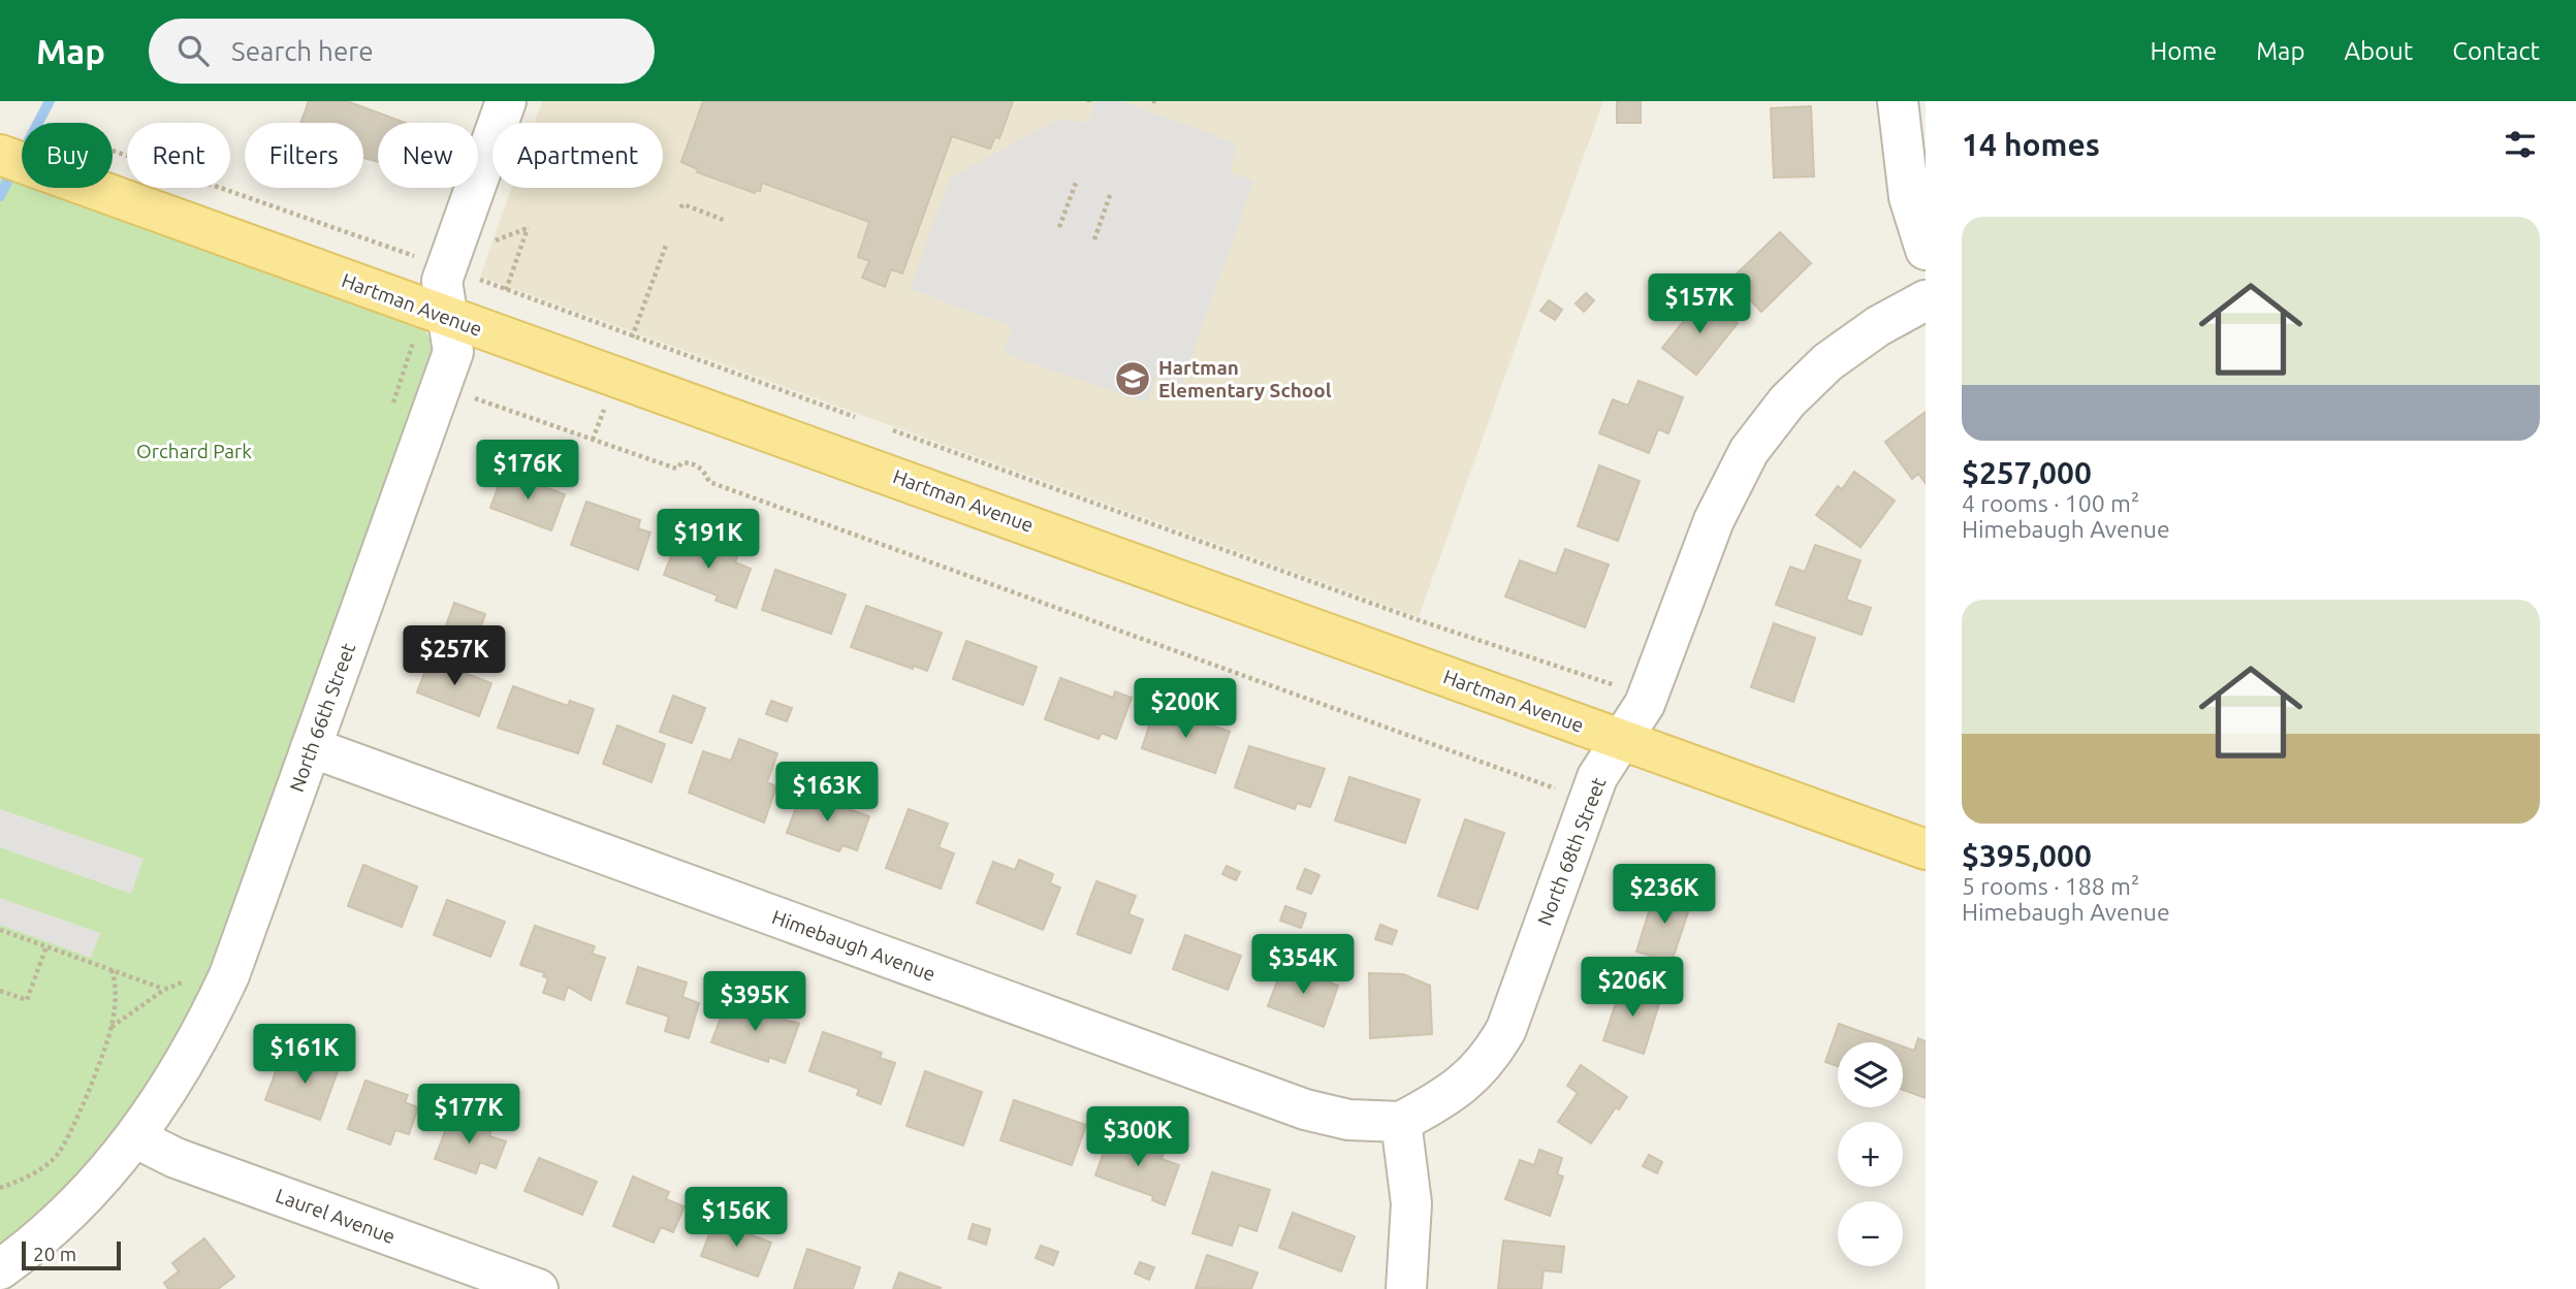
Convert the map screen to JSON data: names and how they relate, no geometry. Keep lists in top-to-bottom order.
{
  "streets": {
    "main road": ["Hartman Avenue"],
    "street": [
      "North 66th Street",
      "North 68th Street",
      "Himebaugh Avenue",
      "Laurel Avenue"
    ]
  },
  "crossings": [
    ["Hartman Avenue", "North 66th Street"],
    ["Hartman Avenue", "North 68th Street"],
    ["North 66th Street", "Himebaugh Avenue"],
    ["North 66th Street", "Laurel Avenue"],
    ["North 68th Street", "Himebaugh Avenue"]
  ],
  "parks": ["Orchard Park"],
  "places": {
    "school or university": ["Hartman Elementary School"]
  },
  "scale_bar": "20 m",
  "page": {
    "header": "Map",
    "search": "Search here",
    "nav": [
      "Home",
      "Map",
      "About",
      "Contact"
    ],
    "heading": "14 homes",
    "chip": [
      "Buy",
      "Rent",
      "Filters",
      "New",
      "Apartment"
    ],
    "list": [
      {
        "name": "$257,000",
        "note": "4 rooms · 100 m² · Himebaugh Avenue"
      },
      {
        "name": "$395,000",
        "note": "5 rooms · 188 m² · Himebaugh Avenue"
      }
    ],
    "price": [
      "$157K",
      "$176K",
      "$191K",
      "$257K",
      "$200K",
      "$163K",
      "$236K",
      "$354K",
      "$206K",
      "$395K",
      "$161K",
      "$177K",
      "$300K",
      "$156K"
    ],
    "map_buttons": ["+", "−"],
    "scale": "20 m"
  }
}
